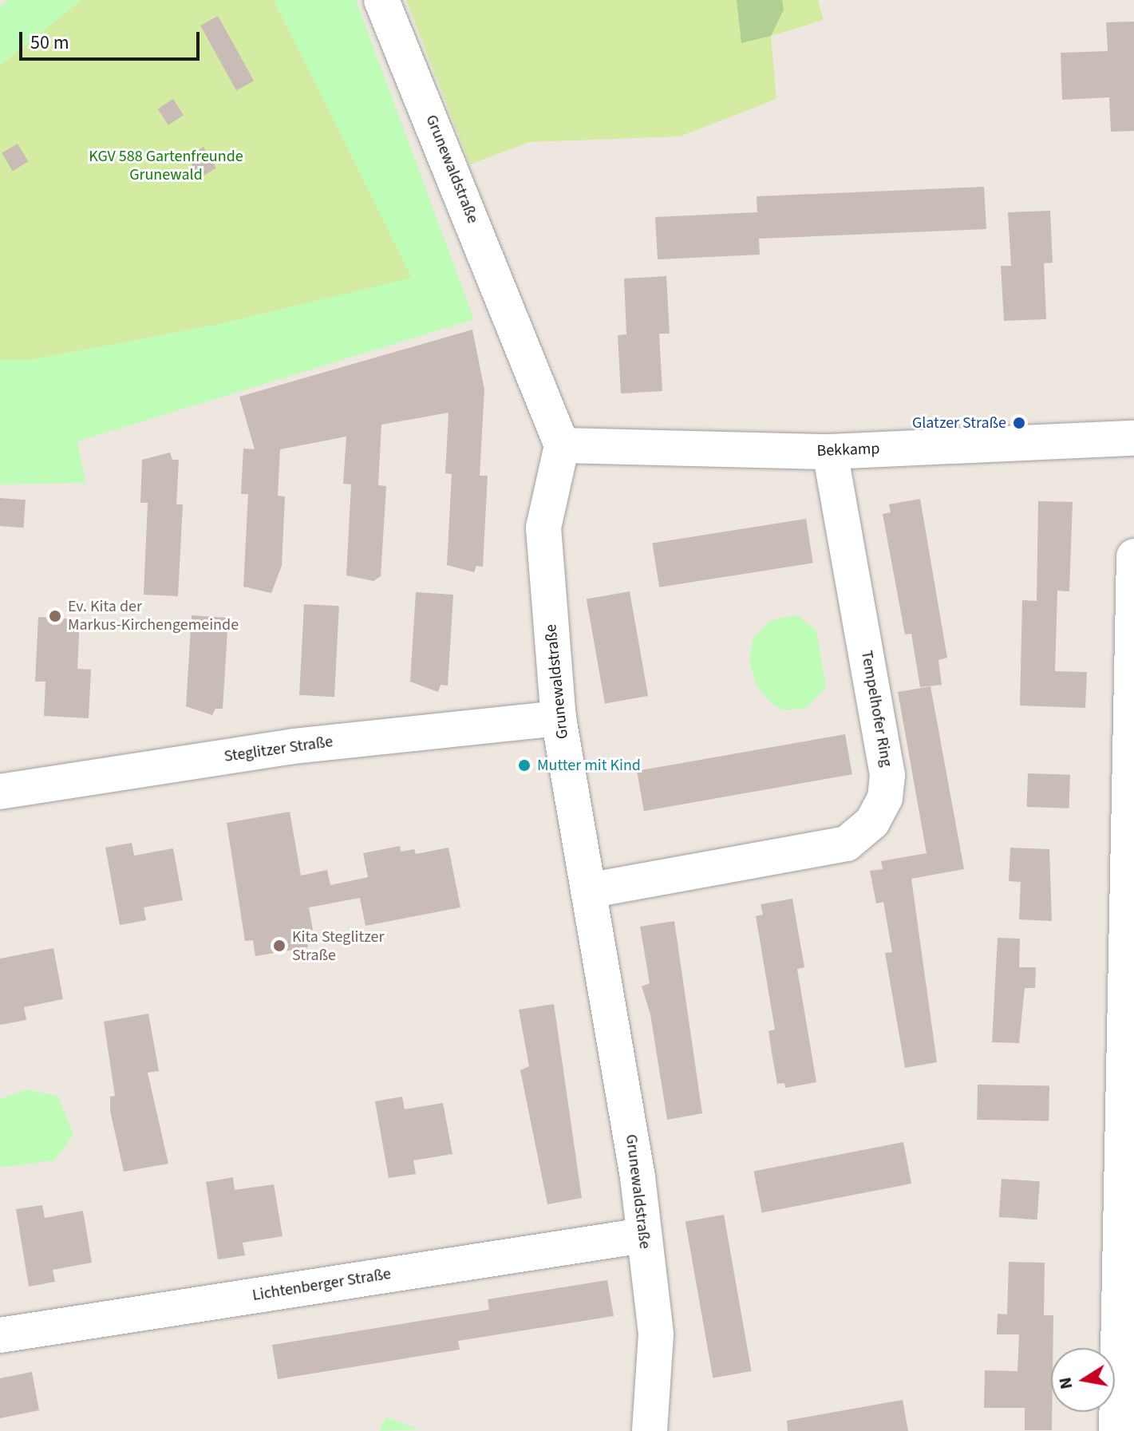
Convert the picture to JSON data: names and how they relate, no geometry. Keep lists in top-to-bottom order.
{
  "streets": {
    "street": [
      "Grunewaldstraße",
      "Bekkamp",
      "Tempelhofer Ring",
      "Steglitzer Straße",
      "Lichtenberger Straße"
    ]
  },
  "crossings": [
    ["Grunewaldstraße", "Bekkamp"],
    ["Grunewaldstraße", "Tempelhofer Ring"],
    ["Grunewaldstraße", "Steglitzer Straße"],
    ["Grunewaldstraße", "Lichtenberger Straße"],
    ["Bekkamp", "Tempelhofer Ring"]
  ],
  "parks": ["KGV 588 Gartenfreunde Grunewald"],
  "places": [
    "Glatzer Straße",
    "Ev. Kita der Markus-Kirchengemeinde",
    "Mutter mit Kind",
    "Kita Steglitzer Straße"
  ],
  "scale_bar": "50 m",
  "north": "left"
}
